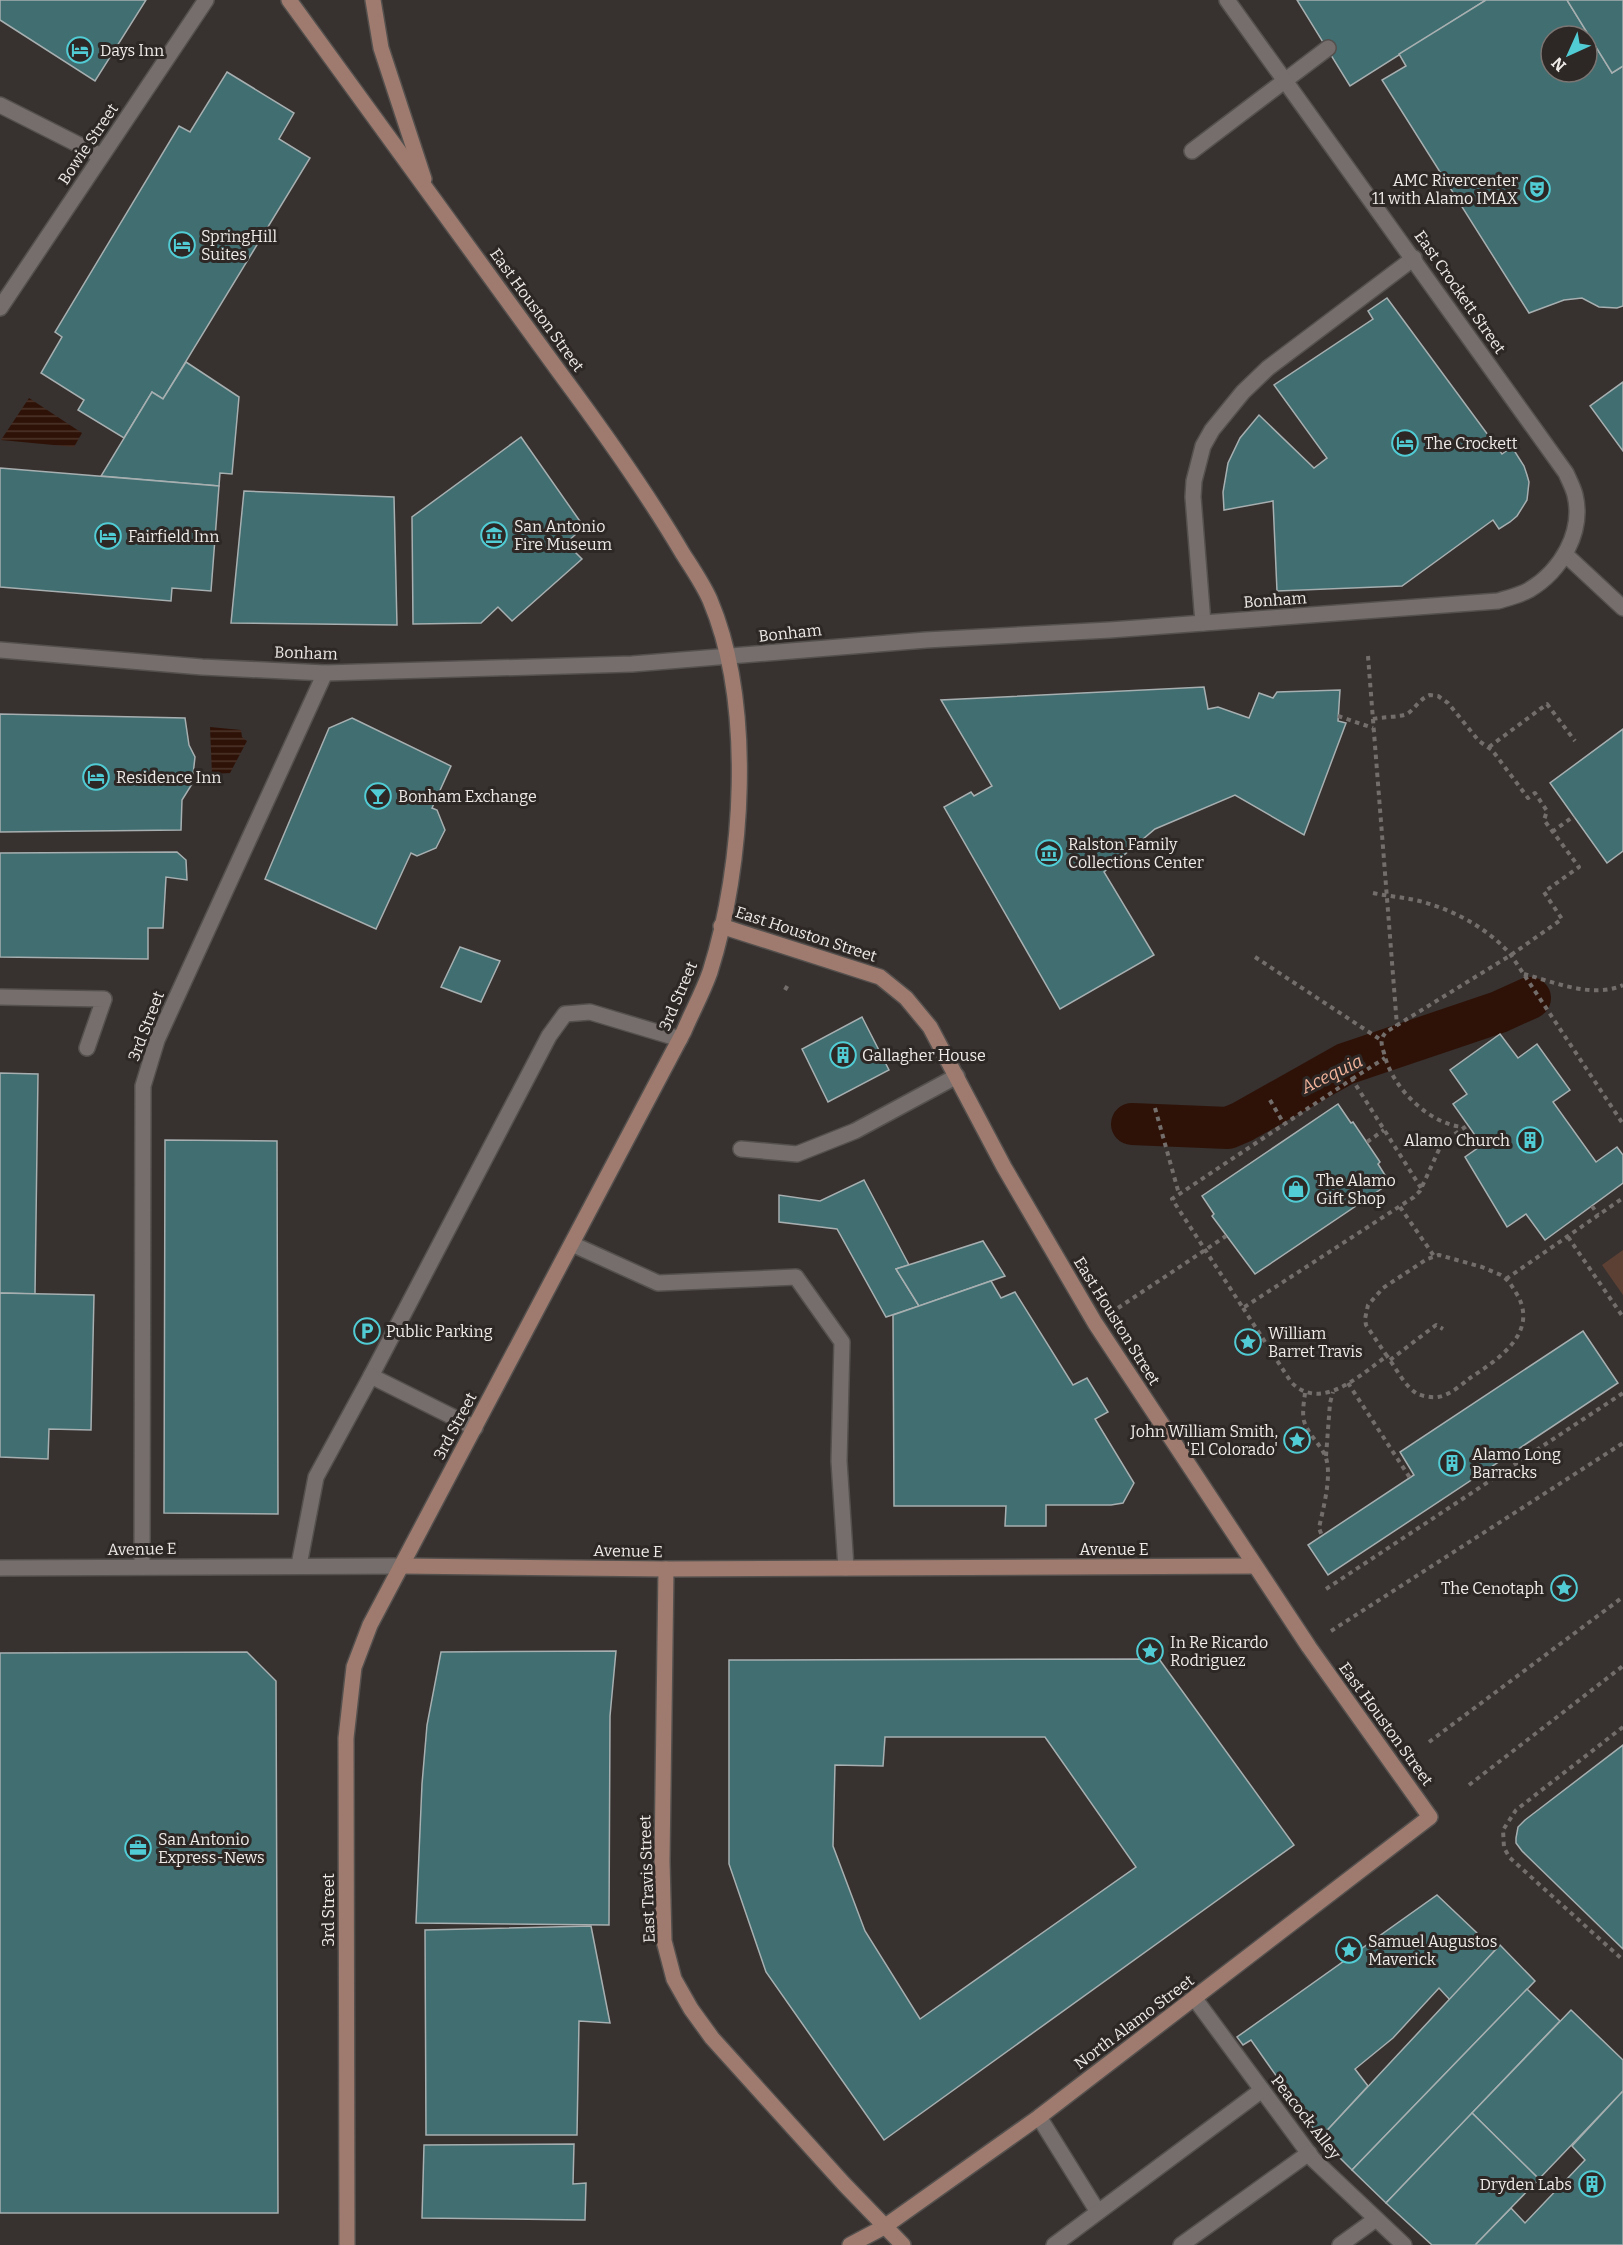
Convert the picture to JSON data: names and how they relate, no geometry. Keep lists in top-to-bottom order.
{
  "streets": {
    "main road": [
      "East Houston Street",
      "3rd Street",
      "Avenue E",
      "East Travis Street",
      "North Alamo Street"
    ],
    "street": [
      "Bowie Street",
      "East Crockett Street",
      "Bonham",
      "Peacock Alley"
    ]
  },
  "crossings": [
    ["East Crockett Street", "Bonham"],
    ["East Houston Street", "Bonham"],
    ["East Houston Street", "3rd Street"],
    ["East Houston Street", "Avenue E"],
    ["East Houston Street", "North Alamo Street"],
    ["Bonham", "3rd Street"],
    ["3rd Street", "Avenue E"],
    ["Avenue E", "East Travis Street"],
    ["East Travis Street", "North Alamo Street"],
    ["North Alamo Street", "Peacock Alley"]
  ],
  "water": ["Acequia"],
  "places": {
    "hotel": [
      "Days Inn",
      "SpringHill Suites",
      "The Crockett",
      "Fairfield Inn",
      "Residence Inn"
    ],
    "theatre": ["AMC Rivercenter 11 with Alamo IMAX"],
    "museum": ["San Antonio Fire Museum", "Ralston Family Collections Center"],
    "bar": ["Bonham Exchange"],
    "building": [
      "Gallagher House",
      "Alamo Church",
      "Alamo Long Barracks",
      "Dryden Labs"
    ],
    "shop": ["The Alamo Gift Shop"],
    "parking": ["Public Parking"],
    "place": [
      "William Barret Travis",
      "John William Smith, 'El Colorado'",
      "The Cenotaph",
      "In Re Ricardo Rodriguez",
      "Samuel Augustos Maverick"
    ],
    "office": ["San Antonio Express-News"]
  },
  "north": "bottom left"
}
